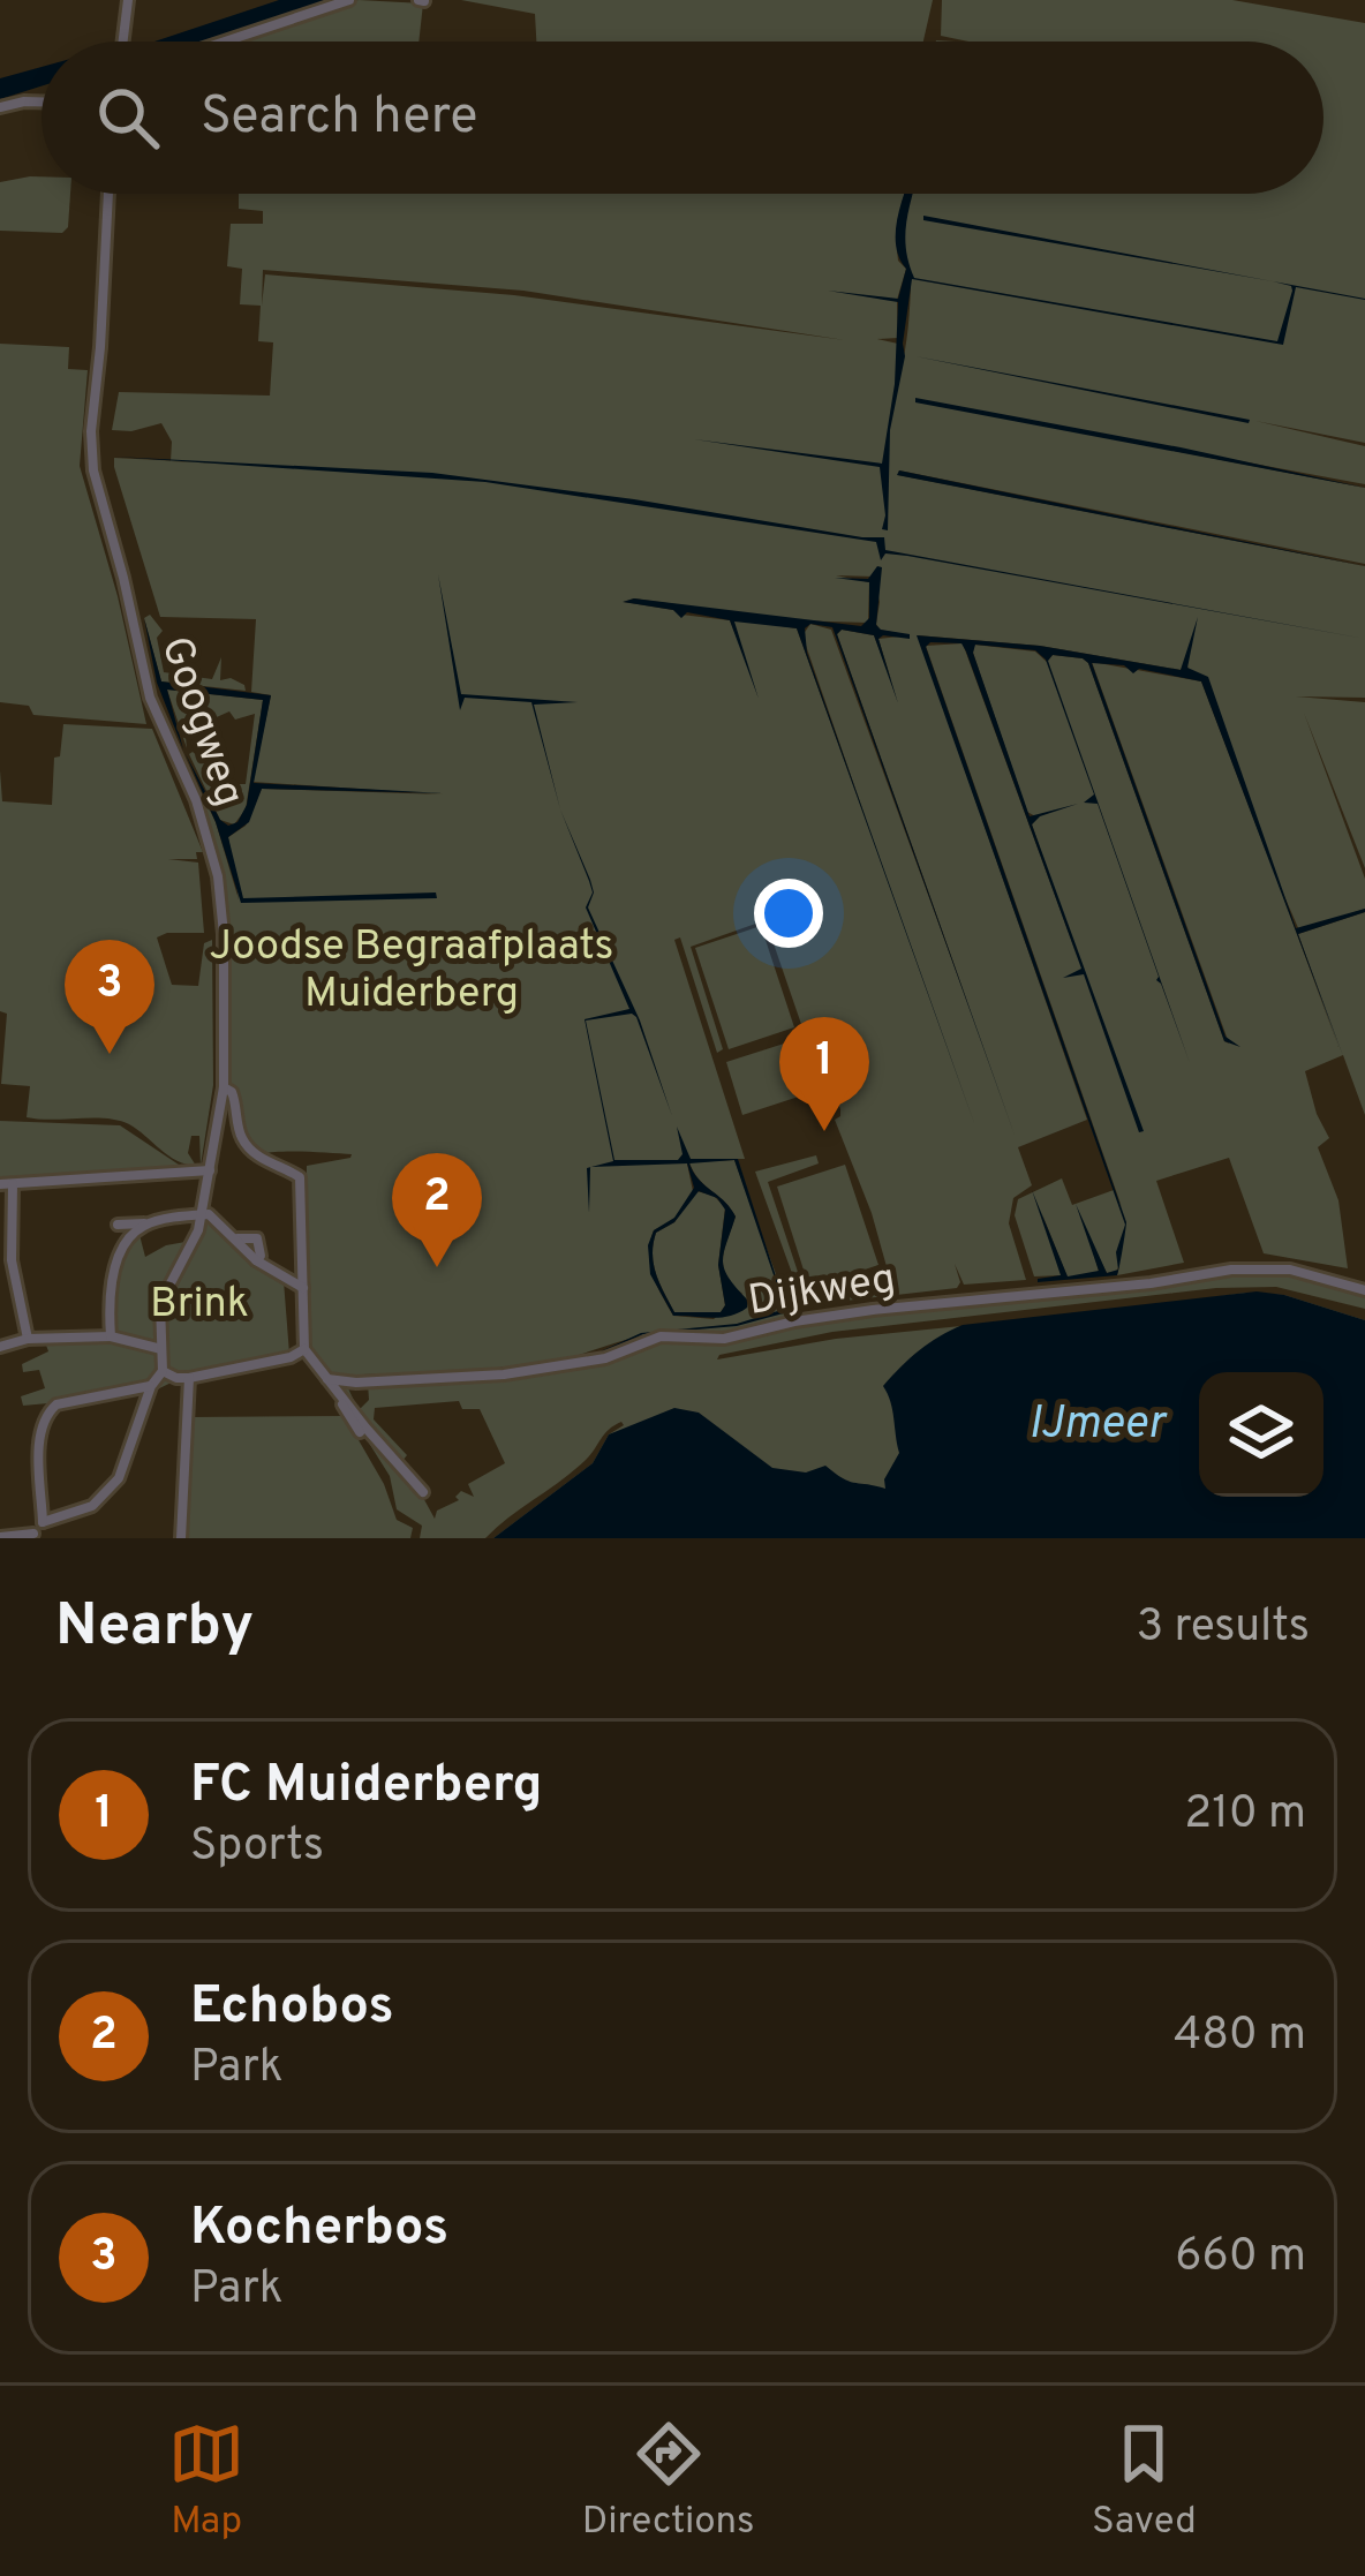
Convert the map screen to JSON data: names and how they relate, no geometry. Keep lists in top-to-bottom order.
{
  "streets": {
    "street": ["Googweg", "Dijkweg"]
  },
  "water": ["IJmeer"],
  "parks": ["Joodse Begraafplaats Muiderberg", "Brink"],
  "page": {
    "search": "Search here",
    "pins": ["3", "1", "2"],
    "heading": ["Nearby", "3 results"],
    "list": [
      {
        "mark": "1",
        "name": "FC Muiderberg",
        "note": "Sports",
        "value": "210 m"
      },
      {
        "mark": "2",
        "name": "Echobos",
        "note": "Park",
        "value": "480 m"
      },
      {
        "mark": "3",
        "name": "Kocherbos",
        "note": "Park",
        "value": "660 m"
      }
    ],
    "nav": ["Map", "Directions", "Saved"]
  }
}
